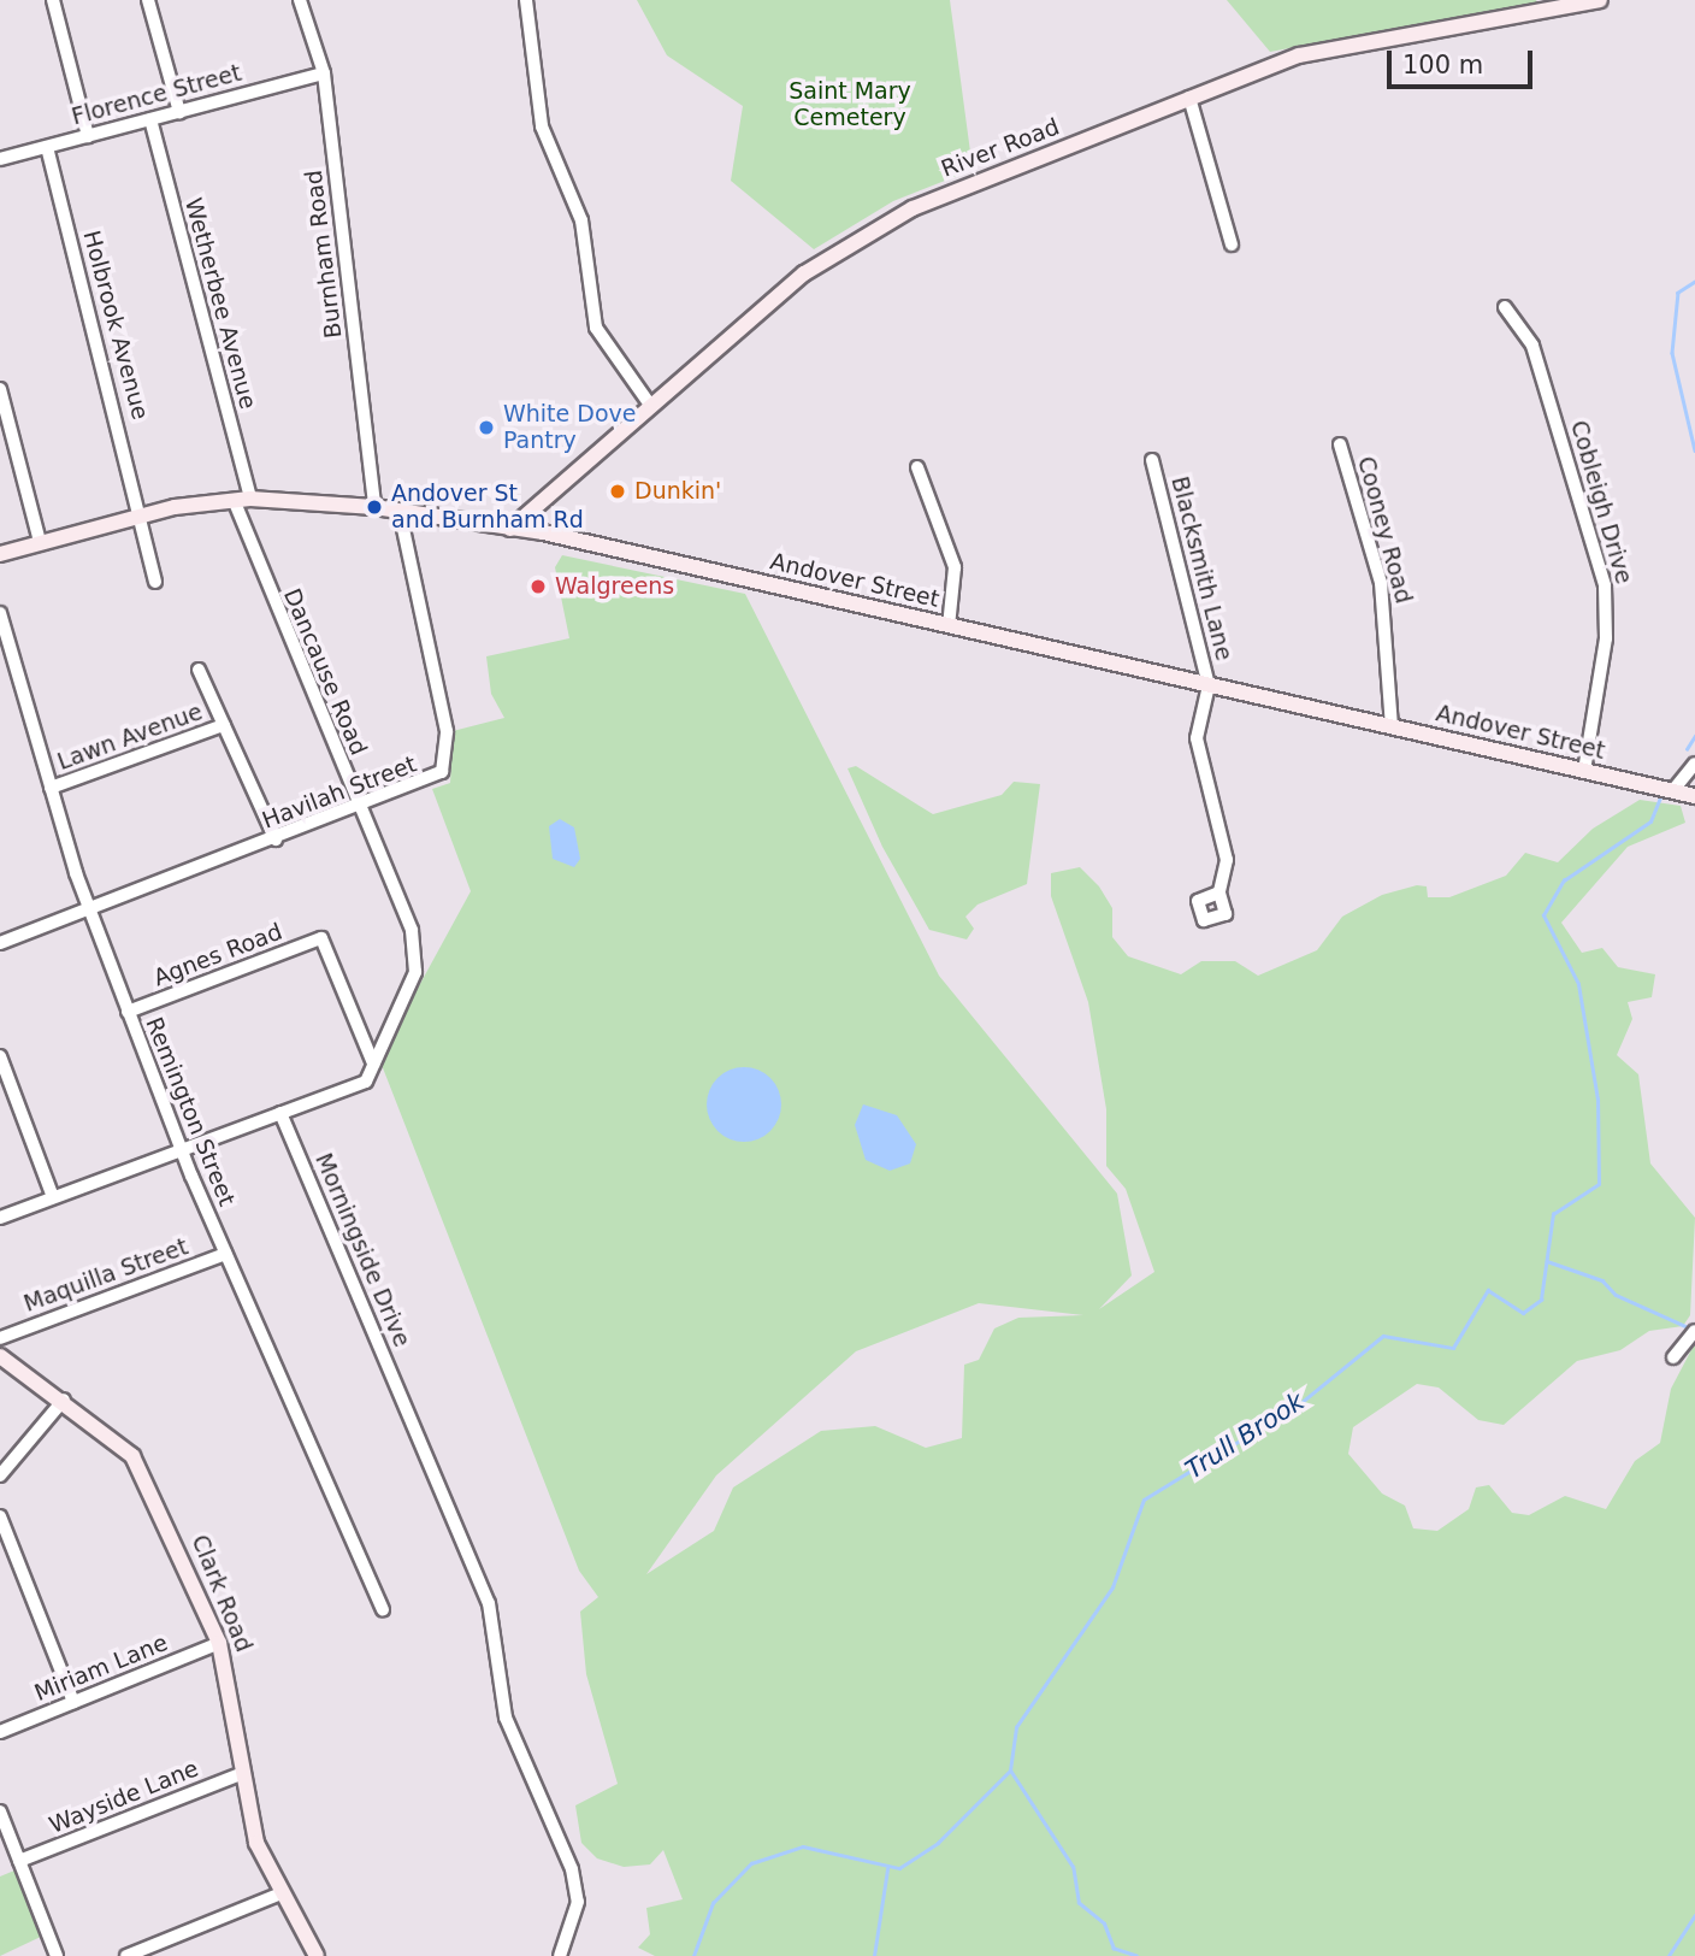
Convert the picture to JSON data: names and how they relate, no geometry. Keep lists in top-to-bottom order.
{
  "streets": {
    "main road": ["River Road", "Andover Street", "Clark Road"],
    "street": [
      "Florence Street",
      "Burnham Road",
      "Wetherbee Avenue",
      "Holbrook Avenue",
      "Cobleigh Drive",
      "Cooney Road",
      "Blacksmith Lane",
      "Dancause Road",
      "Lawn Avenue",
      "Havilah Street",
      "Agnes Road",
      "Remington Street",
      "Morningside Drive",
      "Maquilla Street",
      "Miriam Lane",
      "Wayside Lane"
    ]
  },
  "crossings": [
    ["Florence Street", "Burnham Road"],
    ["Florence Street", "Wetherbee Avenue"],
    ["Florence Street", "Holbrook Avenue"],
    ["River Road", "Andover Street"],
    ["Burnham Road", "Andover Street"],
    ["Wetherbee Avenue", "Andover Street"],
    ["Holbrook Avenue", "Andover Street"],
    ["Cobleigh Drive", "Andover Street"],
    ["Cooney Road", "Andover Street"],
    ["Blacksmith Lane", "Andover Street"],
    ["Andover Street", "Dancause Road"],
    ["Andover Street", "Havilah Street"],
    ["Dancause Road", "Havilah Street"],
    ["Dancause Road", "Agnes Road"],
    ["Lawn Avenue", "Remington Street"],
    ["Havilah Street", "Remington Street"],
    ["Agnes Road", "Remington Street"],
    ["Remington Street", "Maquilla Street"],
    ["Clark Road", "Miriam Lane"],
    ["Clark Road", "Wayside Lane"]
  ],
  "water": ["Trull Brook"],
  "parks": ["Saint Mary Cemetery"],
  "places": [
    "White Dove Pantry",
    "Dunkin'",
    "Andover St and Burnham Rd",
    "Walgreens"
  ],
  "scale_bar": "100 m"
}
